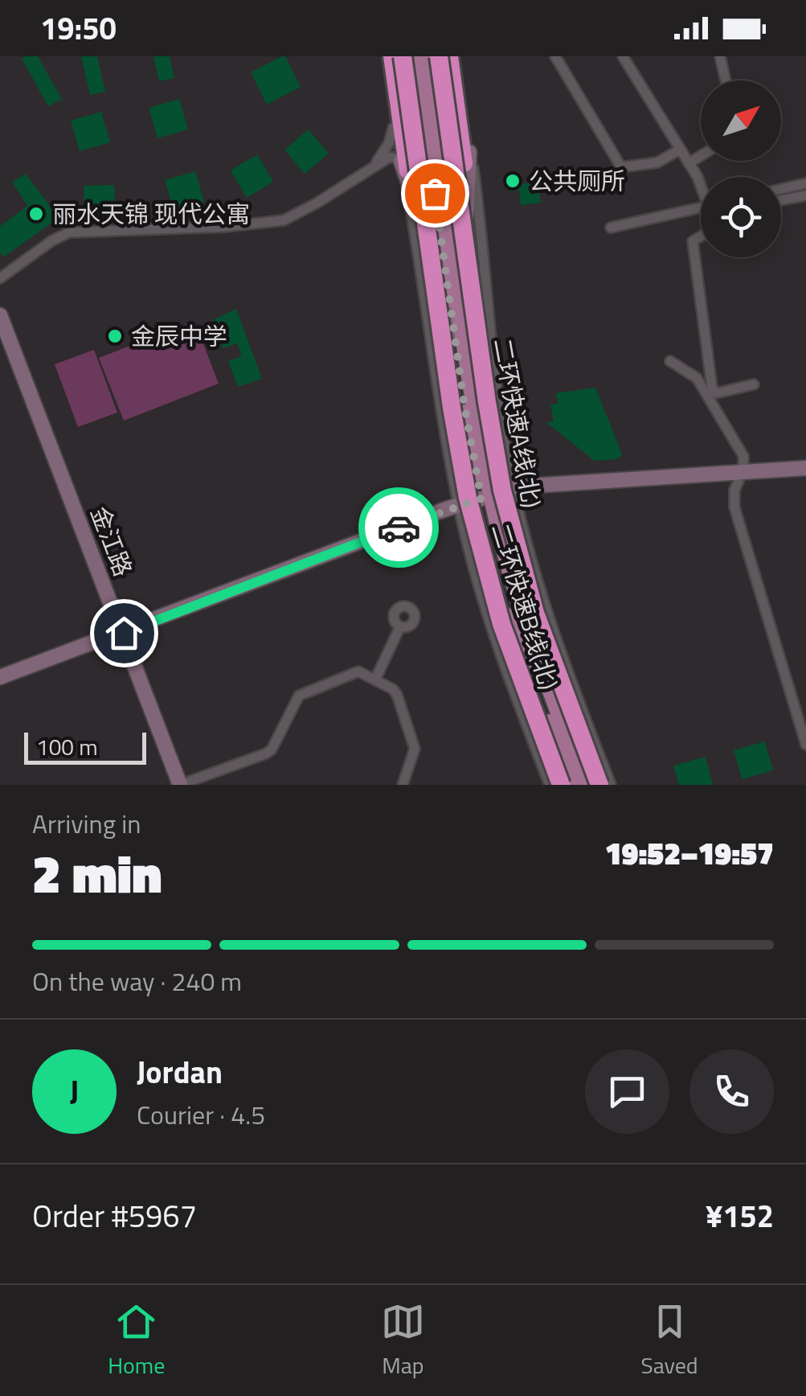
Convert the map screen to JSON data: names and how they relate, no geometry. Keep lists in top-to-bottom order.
{
  "streets": {
    "highway": ["二环快速A线(北)", "二环快速B线(北)"],
    "street": ["金江路"]
  },
  "crossings": [
    ["二环快速A线(北)", "二环快速B线(北)"]
  ],
  "places": ["公共厕所", "丽水天锦 现代公寓", "金辰中学"],
  "scale_bar": "100 m",
  "north": "top right",
  "page": {
    "status": "19:50",
    "scale": "100 m",
    "heading": ["2 min", "Arriving in", "19:52–19:57"],
    "panel": [
      "Jordan",
      "Courier · 4.5",
      "Order #5967",
      "¥152"
    ],
    "bar": "On the way · 240 m",
    "round": "J",
    "tabs": ["Home", "Map", "Saved"]
  }
}
